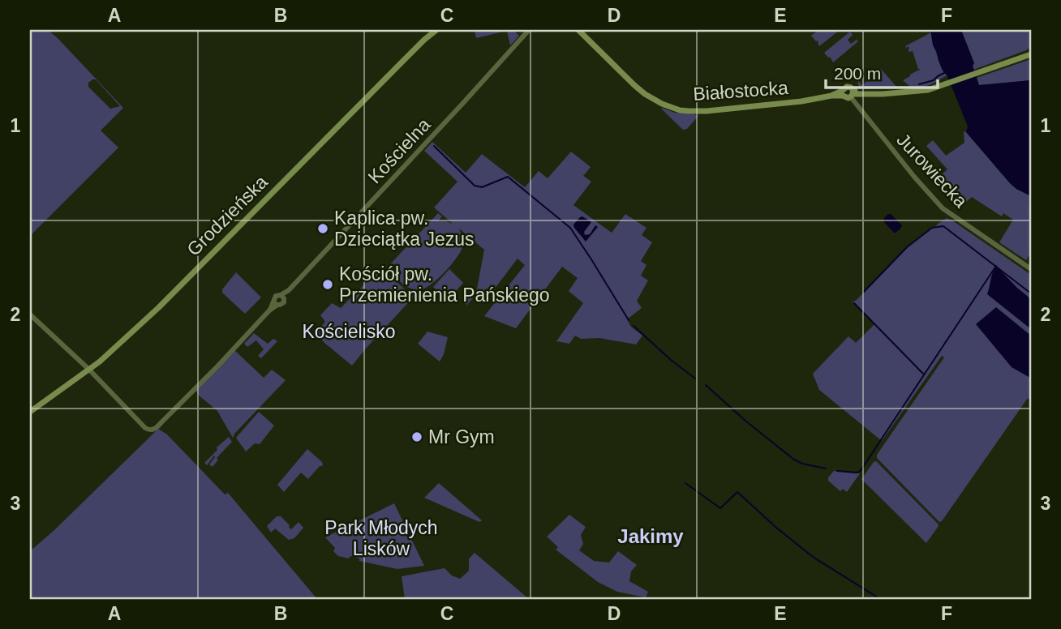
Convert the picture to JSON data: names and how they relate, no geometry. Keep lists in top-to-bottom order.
{
  "streets": {
    "main road": ["Białostocka", "Grodzieńska"],
    "street": ["Kościelna", "Jurowiecka"]
  },
  "crossings": [
    ["Kościelna", "Grodzieńska"]
  ],
  "districts": ["Jakimy"],
  "parks": ["Kościelisko", "Park Młodych Lisków"],
  "places": ["Kaplica pw. Dzieciątka Jezus", "Kościół pw. Przemienienia Pańskiego", "Mr Gym"],
  "scale_bar": "200 m",
  "grid": {
    "columns": [
      "A",
      "B",
      "C",
      "D",
      "E",
      "F"
    ],
    "rows": ["1", "2", "3"]
  }
}
